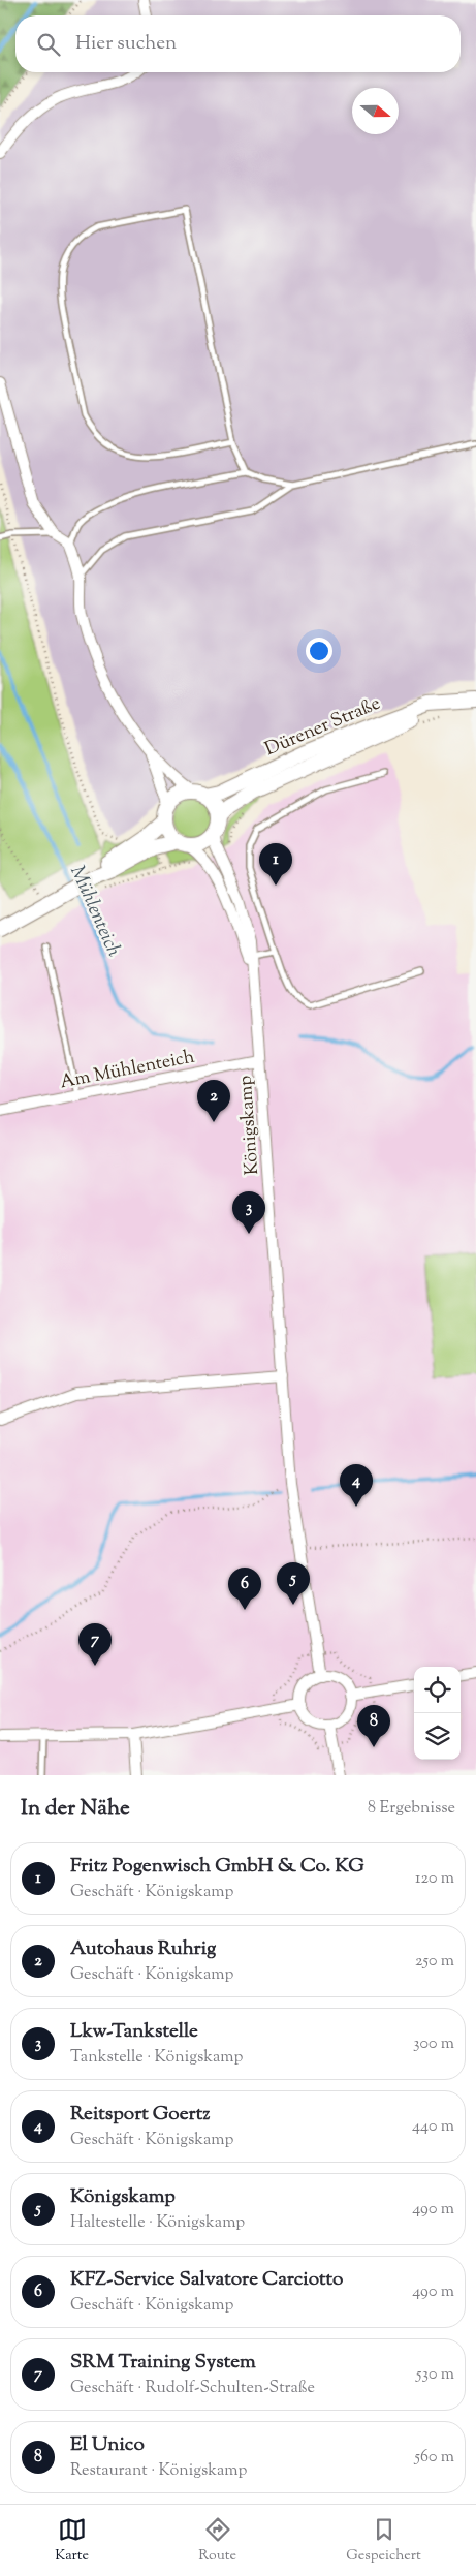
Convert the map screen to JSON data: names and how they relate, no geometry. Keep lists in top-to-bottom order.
{
  "streets": {
    "main road": ["Dürener Straße"],
    "street": ["Am Mühlenteich", "Königskamp"]
  },
  "crossings": [
    ["Dürener Straße", "Königskamp"],
    ["Am Mühlenteich", "Königskamp"]
  ],
  "water": ["Mühlenteich"],
  "north": "right",
  "page": {
    "search": "Hier suchen",
    "pins": [
      "1",
      "2",
      "3",
      "4",
      "5",
      "6",
      "7",
      "8"
    ],
    "heading": ["In der Nähe", "8 Ergebnisse"],
    "list": [
      {
        "mark": "1",
        "name": "Fritz Pogenwisch GmbH & Co. KG",
        "note": "Geschäft · Königskamp",
        "value": "120 m"
      },
      {
        "mark": "2",
        "name": "Autohaus Ruhrig",
        "note": "Geschäft · Königskamp",
        "value": "250 m"
      },
      {
        "mark": "3",
        "name": "Lkw-Tankstelle",
        "note": "Tankstelle · Königskamp",
        "value": "300 m"
      },
      {
        "mark": "4",
        "name": "Reitsport Goertz",
        "note": "Geschäft · Königskamp",
        "value": "440 m"
      },
      {
        "mark": "5",
        "name": "Königskamp",
        "note": "Haltestelle · Königskamp",
        "value": "490 m"
      },
      {
        "mark": "6",
        "name": "KFZ-Service Salvatore Carciotto",
        "note": "Geschäft · Königskamp",
        "value": "490 m"
      },
      {
        "mark": "7",
        "name": "SRM Training System",
        "note": "Geschäft · Rudolf-Schulten-Straße",
        "value": "530 m"
      },
      {
        "mark": "8",
        "name": "El Unico",
        "note": "Restaurant · Königskamp",
        "value": "560 m"
      }
    ],
    "nav": ["Karte", "Route", "Gespeichert"]
  }
}
